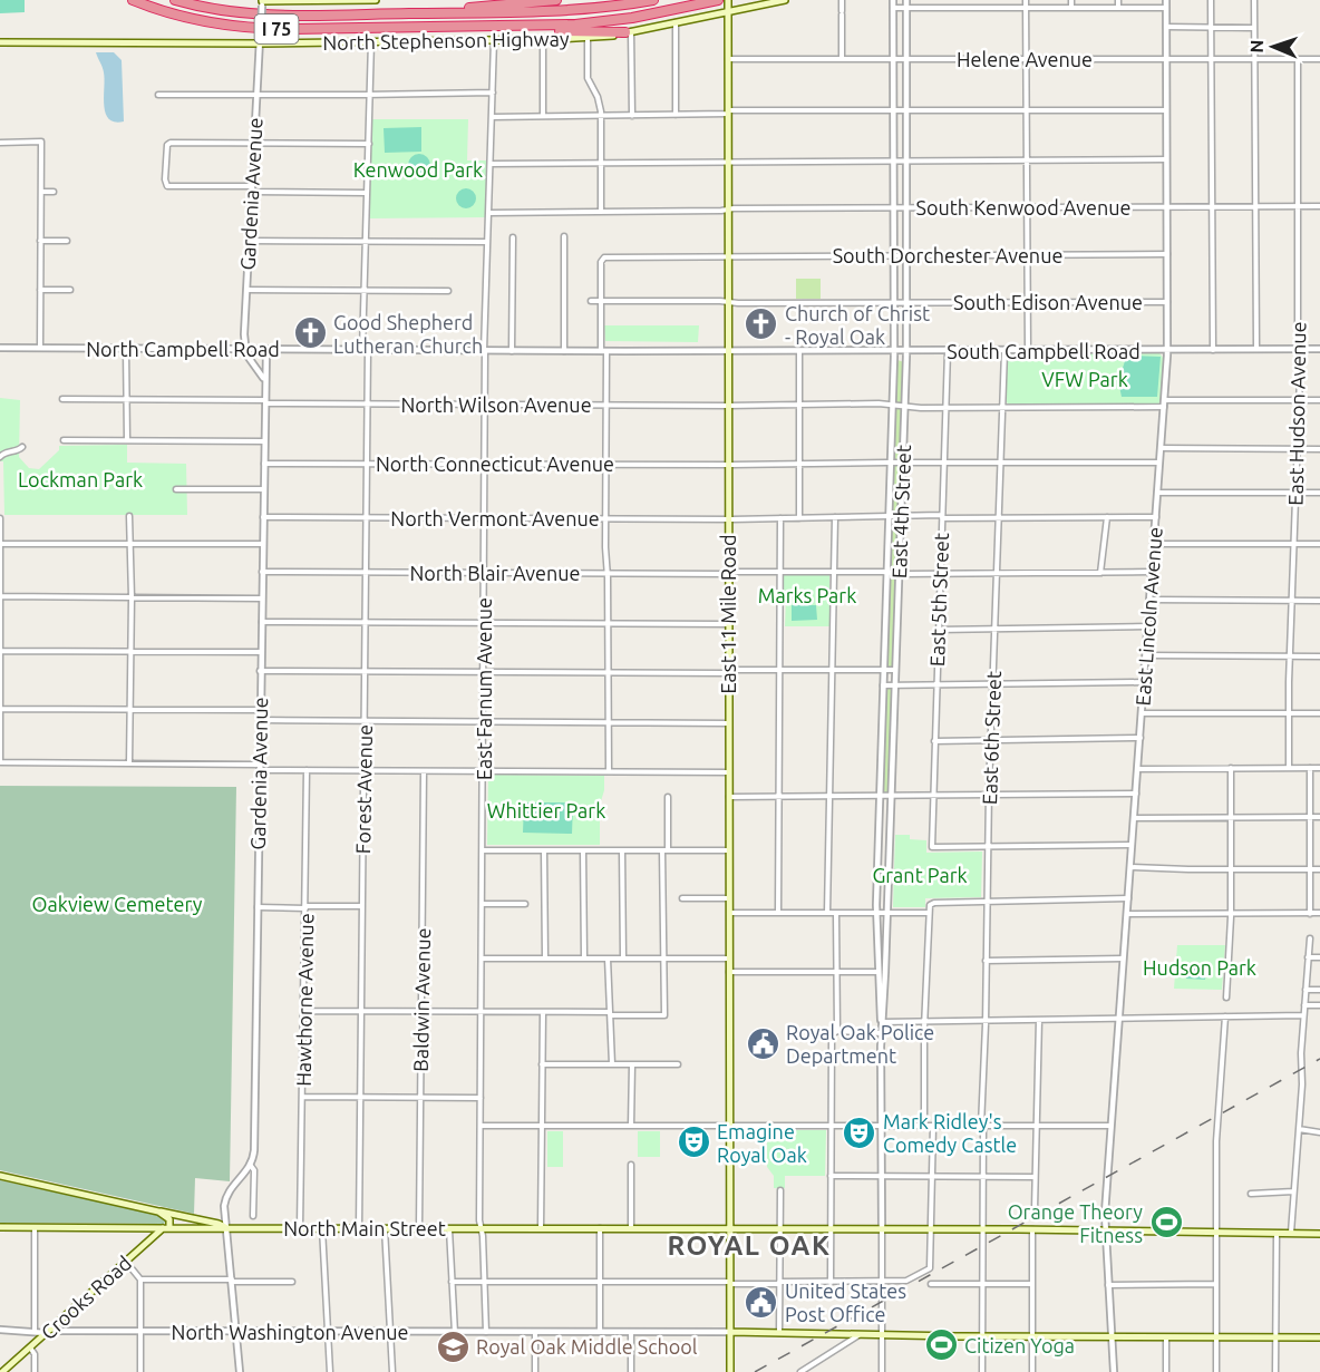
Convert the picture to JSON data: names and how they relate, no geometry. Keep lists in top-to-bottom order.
{
  "streets": {
    "highway": ["I 75"],
    "main road": [
      "North Stephenson Highway",
      "East 11 Mile Road",
      "North Main Street",
      "Crooks Road"
    ],
    "street": [
      "Helene Avenue",
      "Gardenia Avenue",
      "South Kenwood Avenue",
      "South Dorchester Avenue",
      "South Edison Avenue",
      "North Campbell Road",
      "South Campbell Road",
      "North Wilson Avenue",
      "East Hudson Avenue",
      "North Connecticut Avenue",
      "East 4th Street",
      "North Vermont Avenue",
      "North Blair Avenue",
      "East 5th Street",
      "East Lincoln Avenue",
      "East Farnum Avenue",
      "East 6th Street",
      "Forest Avenue",
      "Hawthorne Avenue",
      "Baldwin Avenue",
      "North Washington Avenue"
    ]
  },
  "crossings": [
    ["North Stephenson Highway", "Gardenia Avenue"],
    ["North Stephenson Highway", "East 11 Mile Road"],
    ["North Stephenson Highway", "East Farnum Avenue"],
    ["North Stephenson Highway", "Forest Avenue"],
    ["Helene Avenue", "East Hudson Avenue"],
    ["Helene Avenue", "East 4th Street"],
    ["Helene Avenue", "East 11 Mile Road"],
    ["Helene Avenue", "East Lincoln Avenue"],
    ["Gardenia Avenue", "North Campbell Road"],
    ["Gardenia Avenue", "North Wilson Avenue"],
    ["Gardenia Avenue", "North Connecticut Avenue"],
    ["Gardenia Avenue", "North Vermont Avenue"],
    ["Gardenia Avenue", "North Blair Avenue"],
    ["South Kenwood Avenue", "East Hudson Avenue"],
    ["South Kenwood Avenue", "East 4th Street"],
    ["South Kenwood Avenue", "East 11 Mile Road"],
    ["South Kenwood Avenue", "East Lincoln Avenue"],
    ["South Kenwood Avenue", "East Farnum Avenue"],
    ["South Dorchester Avenue", "South Edison Avenue"],
    ["South Dorchester Avenue", "East 4th Street"],
    ["South Dorchester Avenue", "East 11 Mile Road"],
    ["South Dorchester Avenue", "East Lincoln Avenue"],
    ["South Edison Avenue", "East 4th Street"],
    ["South Edison Avenue", "East 11 Mile Road"],
    ["South Edison Avenue", "East Lincoln Avenue"],
    ["North Campbell Road", "South Campbell Road"],
    ["North Campbell Road", "East 11 Mile Road"],
    ["North Campbell Road", "East Farnum Avenue"],
    ["North Campbell Road", "Forest Avenue"],
    ["South Campbell Road", "East Hudson Avenue"],
    ["South Campbell Road", "East 4th Street"],
    ["South Campbell Road", "East 5th Street"],
    ["South Campbell Road", "East 11 Mile Road"],
    ["South Campbell Road", "East Lincoln Avenue"],
    ["South Campbell Road", "East 6th Street"],
    ["North Wilson Avenue", "East Hudson Avenue"],
    ["North Wilson Avenue", "East 4th Street"],
    ["North Wilson Avenue", "East 5th Street"],
    ["North Wilson Avenue", "East 11 Mile Road"],
    ["North Wilson Avenue", "East Lincoln Avenue"],
    ["North Wilson Avenue", "East Farnum Avenue"],
    ["North Wilson Avenue", "East 6th Street"],
    ["North Wilson Avenue", "Forest Avenue"],
    ["North Connecticut Avenue", "East 4th Street"],
    ["North Connecticut Avenue", "East 5th Street"],
    ["North Connecticut Avenue", "East 11 Mile Road"],
    ["North Connecticut Avenue", "East Lincoln Avenue"],
    ["North Connecticut Avenue", "East Farnum Avenue"],
    ["North Connecticut Avenue", "East 6th Street"],
    ["North Connecticut Avenue", "Forest Avenue"],
    ["East 4th Street", "North Vermont Avenue"],
    ["East 4th Street", "North Blair Avenue"],
    ["East 4th Street", "North Main Street"],
    ["North Vermont Avenue", "East 5th Street"],
    ["North Vermont Avenue", "East 11 Mile Road"],
    ["North Vermont Avenue", "East Lincoln Avenue"],
    ["North Vermont Avenue", "East Farnum Avenue"],
    ["North Vermont Avenue", "East 6th Street"],
    ["North Vermont Avenue", "Forest Avenue"],
    ["North Blair Avenue", "East 5th Street"],
    ["North Blair Avenue", "East 11 Mile Road"],
    ["North Blair Avenue", "East Lincoln Avenue"],
    ["North Blair Avenue", "East Farnum Avenue"],
    ["North Blair Avenue", "East 6th Street"],
    ["North Blair Avenue", "Forest Avenue"],
    ["East 5th Street", "East 6th Street"],
    ["East 11 Mile Road", "North Main Street"],
    ["East 11 Mile Road", "North Washington Avenue"],
    ["East Lincoln Avenue", "North Main Street"],
    ["East Farnum Avenue", "North Main Street"],
    ["East Farnum Avenue", "North Washington Avenue"],
    ["East 6th Street", "North Main Street"],
    ["Forest Avenue", "North Main Street"],
    ["Hawthorne Avenue", "North Main Street"],
    ["Baldwin Avenue", "North Main Street"],
    ["Crooks Road", "North Washington Avenue"]
  ],
  "districts": ["ROYAL OAK"],
  "parks": [
    "Kenwood Park",
    "VFW Park",
    "Lockman Park",
    "Marks Park",
    "Whittier Park",
    "Grant Park",
    "Oakview Cemetery",
    "Hudson Park"
  ],
  "places": {
    "church": ["Church of Christ - Royal Oak", "Good Shepherd Lutheran Church"],
    "public building": ["Royal Oak Police Department", "United States Post Office"],
    "theatre": ["Mark Ridley's Comedy Castle", "Emagine Royal Oak"],
    "sports": ["Orange Theory Fitness", "Citizen Yoga"],
    "school or university": ["Royal Oak Middle School"]
  },
  "north": "left"
}
